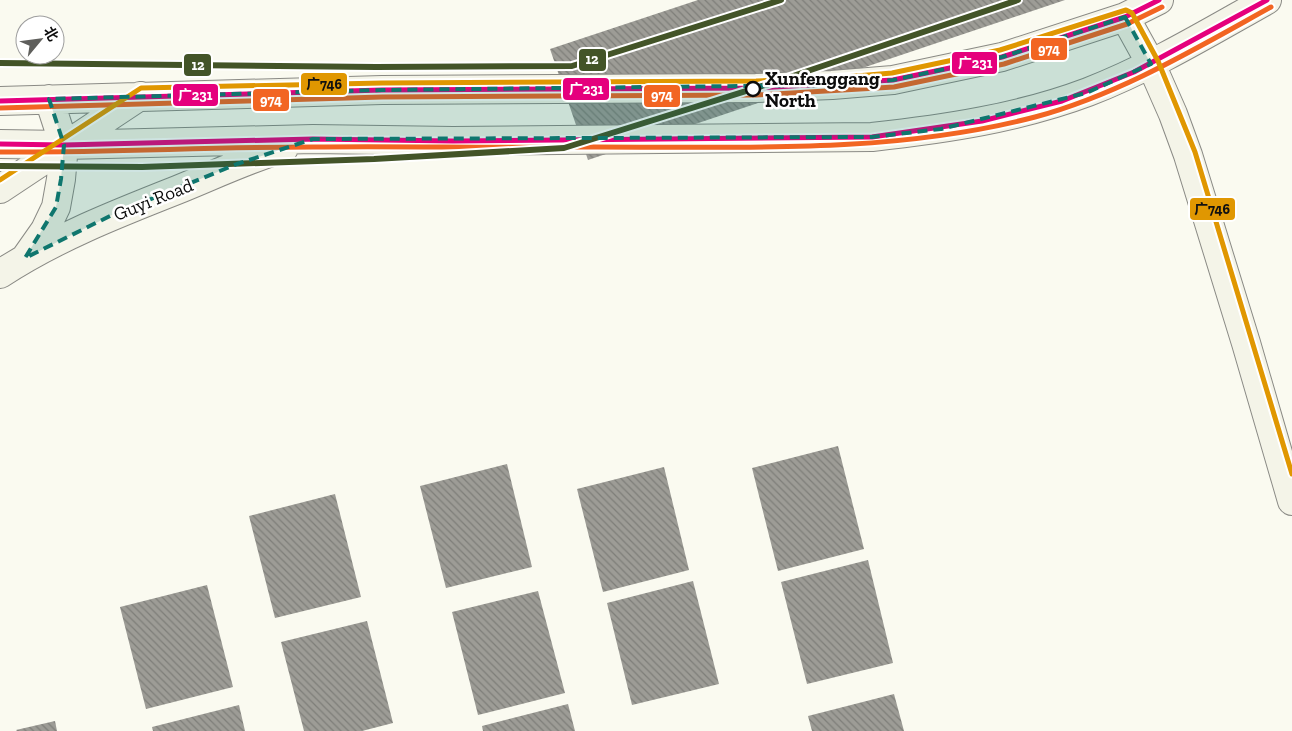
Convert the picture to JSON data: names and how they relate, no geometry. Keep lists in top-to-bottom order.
{
  "streets": {
    "main road": ["Guyi Road"]
  },
  "places": ["Xunfenggang North"],
  "lines": [
    "transit line 12",
    "transit line 广231",
    "transit line 974",
    "transit line 广746"
  ],
  "north": "top right"
}
